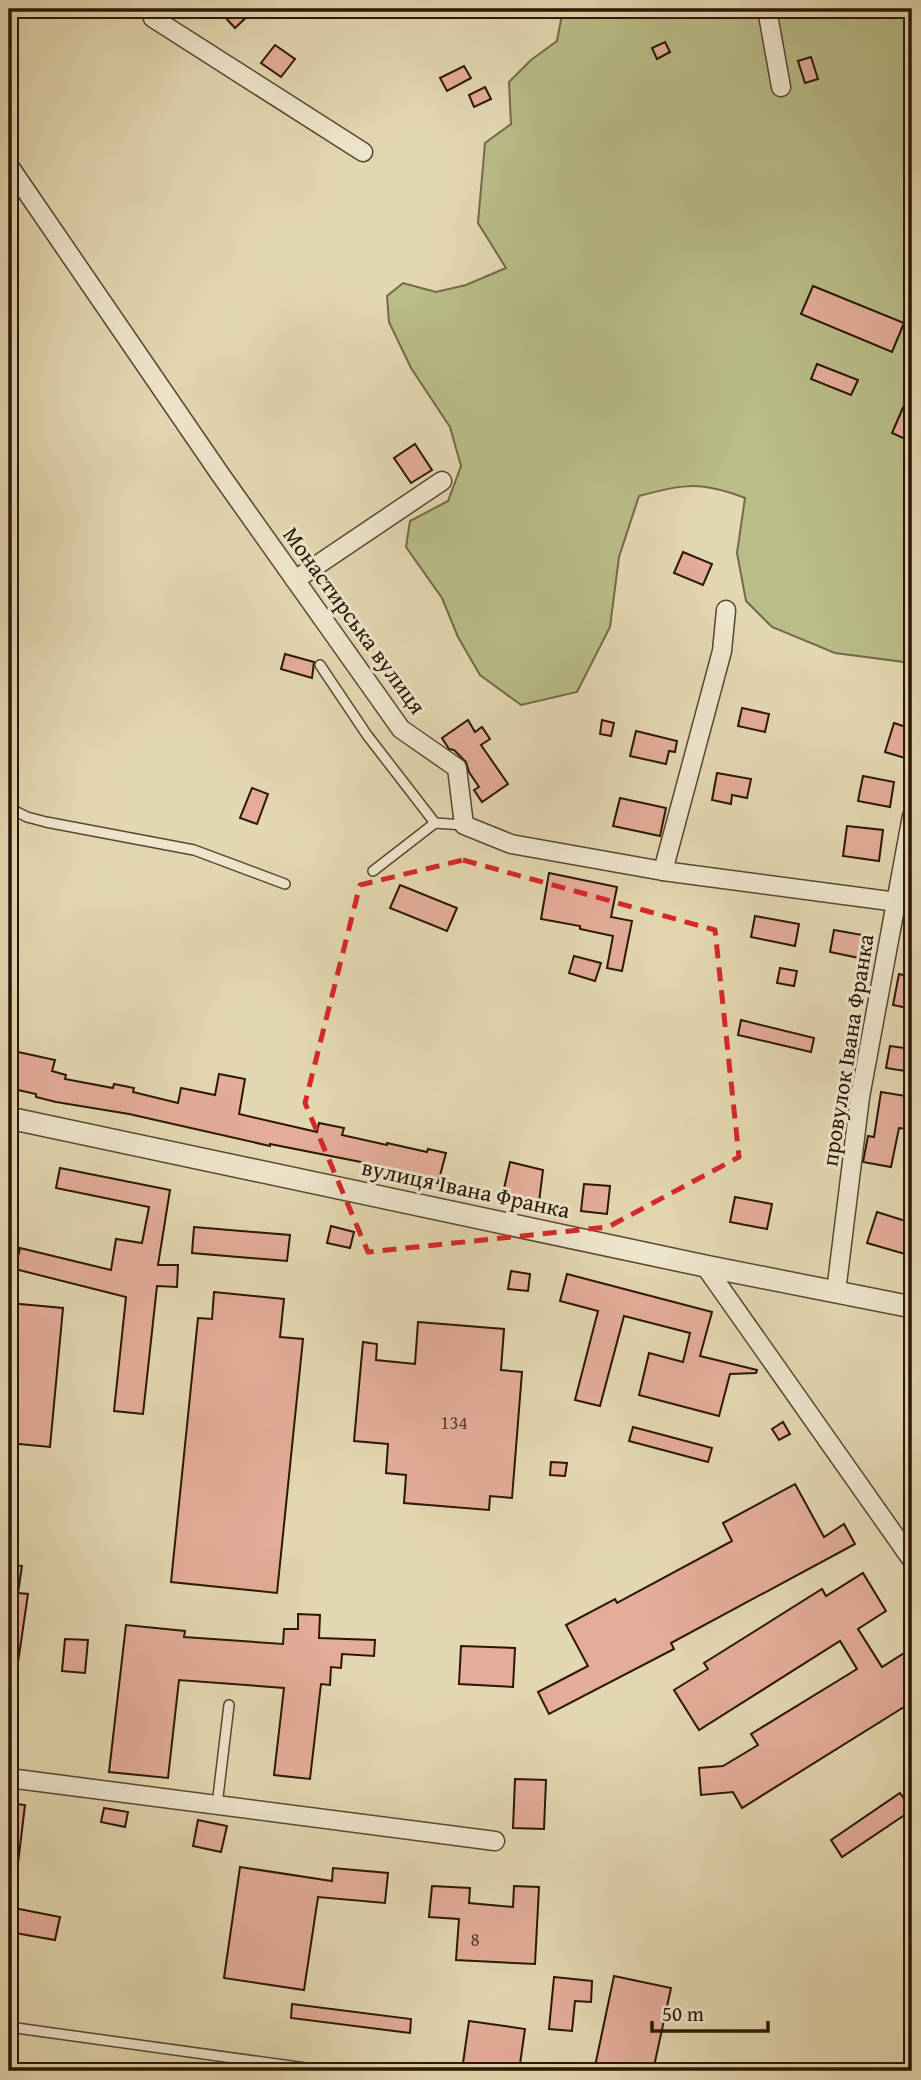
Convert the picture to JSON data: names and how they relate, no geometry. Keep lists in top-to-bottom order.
{
  "streets": {
    "street": ["Монастирська вулиця", "провулок Івана Франка", "вулиця Івана Франка"]
  },
  "crossings": [
    ["провулок Івана Франка", "вулиця Івана Франка"]
  ],
  "house_numbers": ["134", "8"],
  "scale_bar": "50 m"
}
